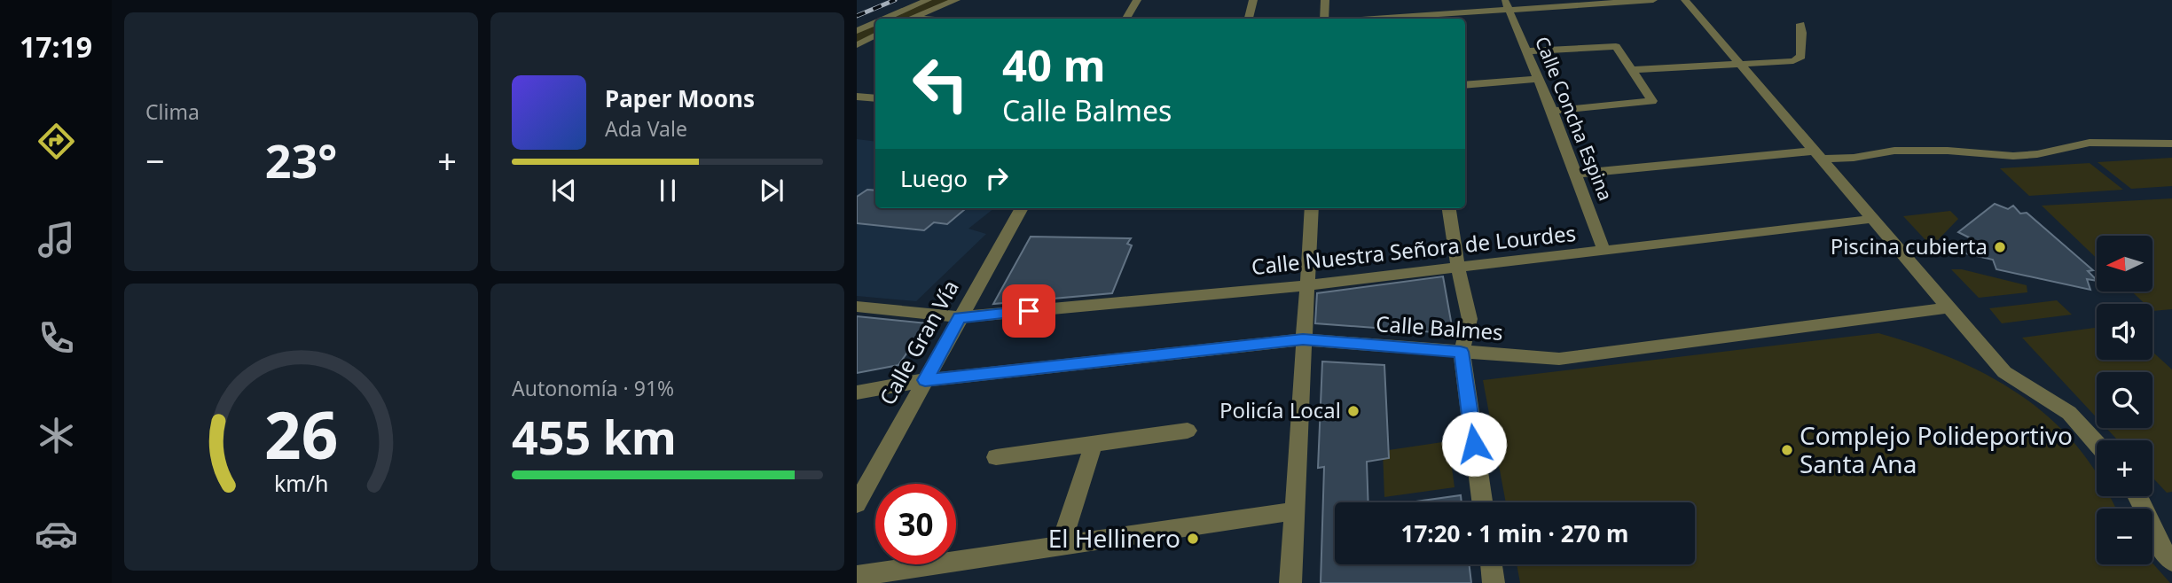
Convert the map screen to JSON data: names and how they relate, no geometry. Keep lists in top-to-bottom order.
{
  "streets": {
    "street": [
      "Calle Concha Espina",
      "Calle Nuestra Señora de Lourdes",
      "Calle Balmes",
      "Calle Gran Vía"
    ]
  },
  "crossings": [
    ["Calle Concha Espina", "Calle Nuestra Señora de Lourdes"],
    ["Calle Nuestra Señora de Lourdes", "Calle Gran Vía"],
    ["Calle Balmes", "Calle Gran Vía"]
  ],
  "places": [
    "Piscina cubierta",
    "Policía Local",
    "Complejo Polideportivo Santa Ana",
    "El Hellinero"
  ],
  "north": "left",
  "page": {
    "tabs": "17:19",
    "tile": [
      "Clima",
      ["Autonomía · 91%", "455 km"]
    ],
    "turn": ["40 m", "Calle Balmes"],
    "song": ["Paper Moons", "Ada Vale"],
    "heat": ["−", "23°", "+"],
    "then": "Luego",
    "map_buttons": ["+", "−"],
    "limit": "30",
    "trip": "17:20 · 1 min · 270 m",
    "gauge": ["26", "km/h"]
  }
}
